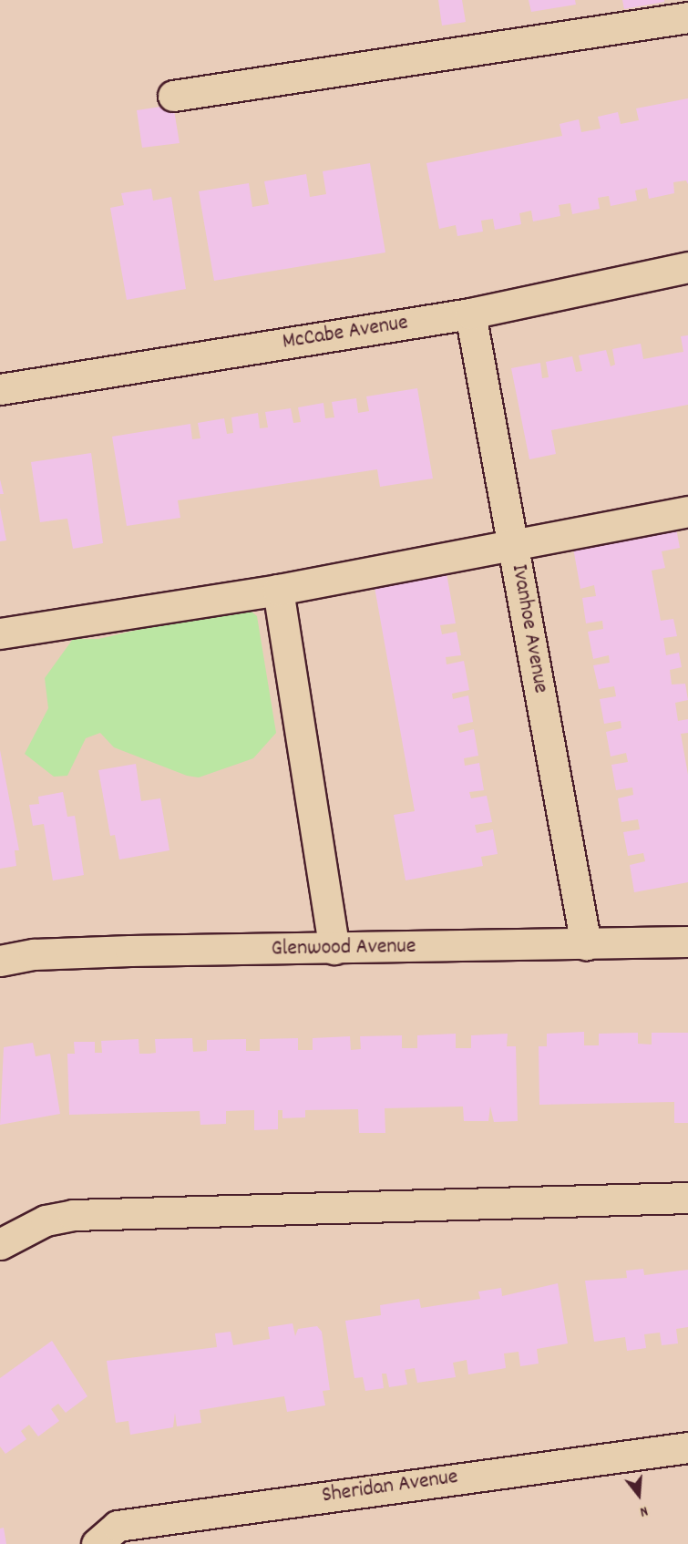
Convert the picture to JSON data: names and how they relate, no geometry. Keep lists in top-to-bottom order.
{
  "streets": {
    "street": [
      "McCabe Avenue",
      "Ivanhoe Avenue",
      "Glenwood Avenue",
      "Sheridan Avenue"
    ]
  },
  "crossings": [
    ["McCabe Avenue", "Ivanhoe Avenue"],
    ["Ivanhoe Avenue", "Glenwood Avenue"]
  ],
  "north": "bottom"
}
